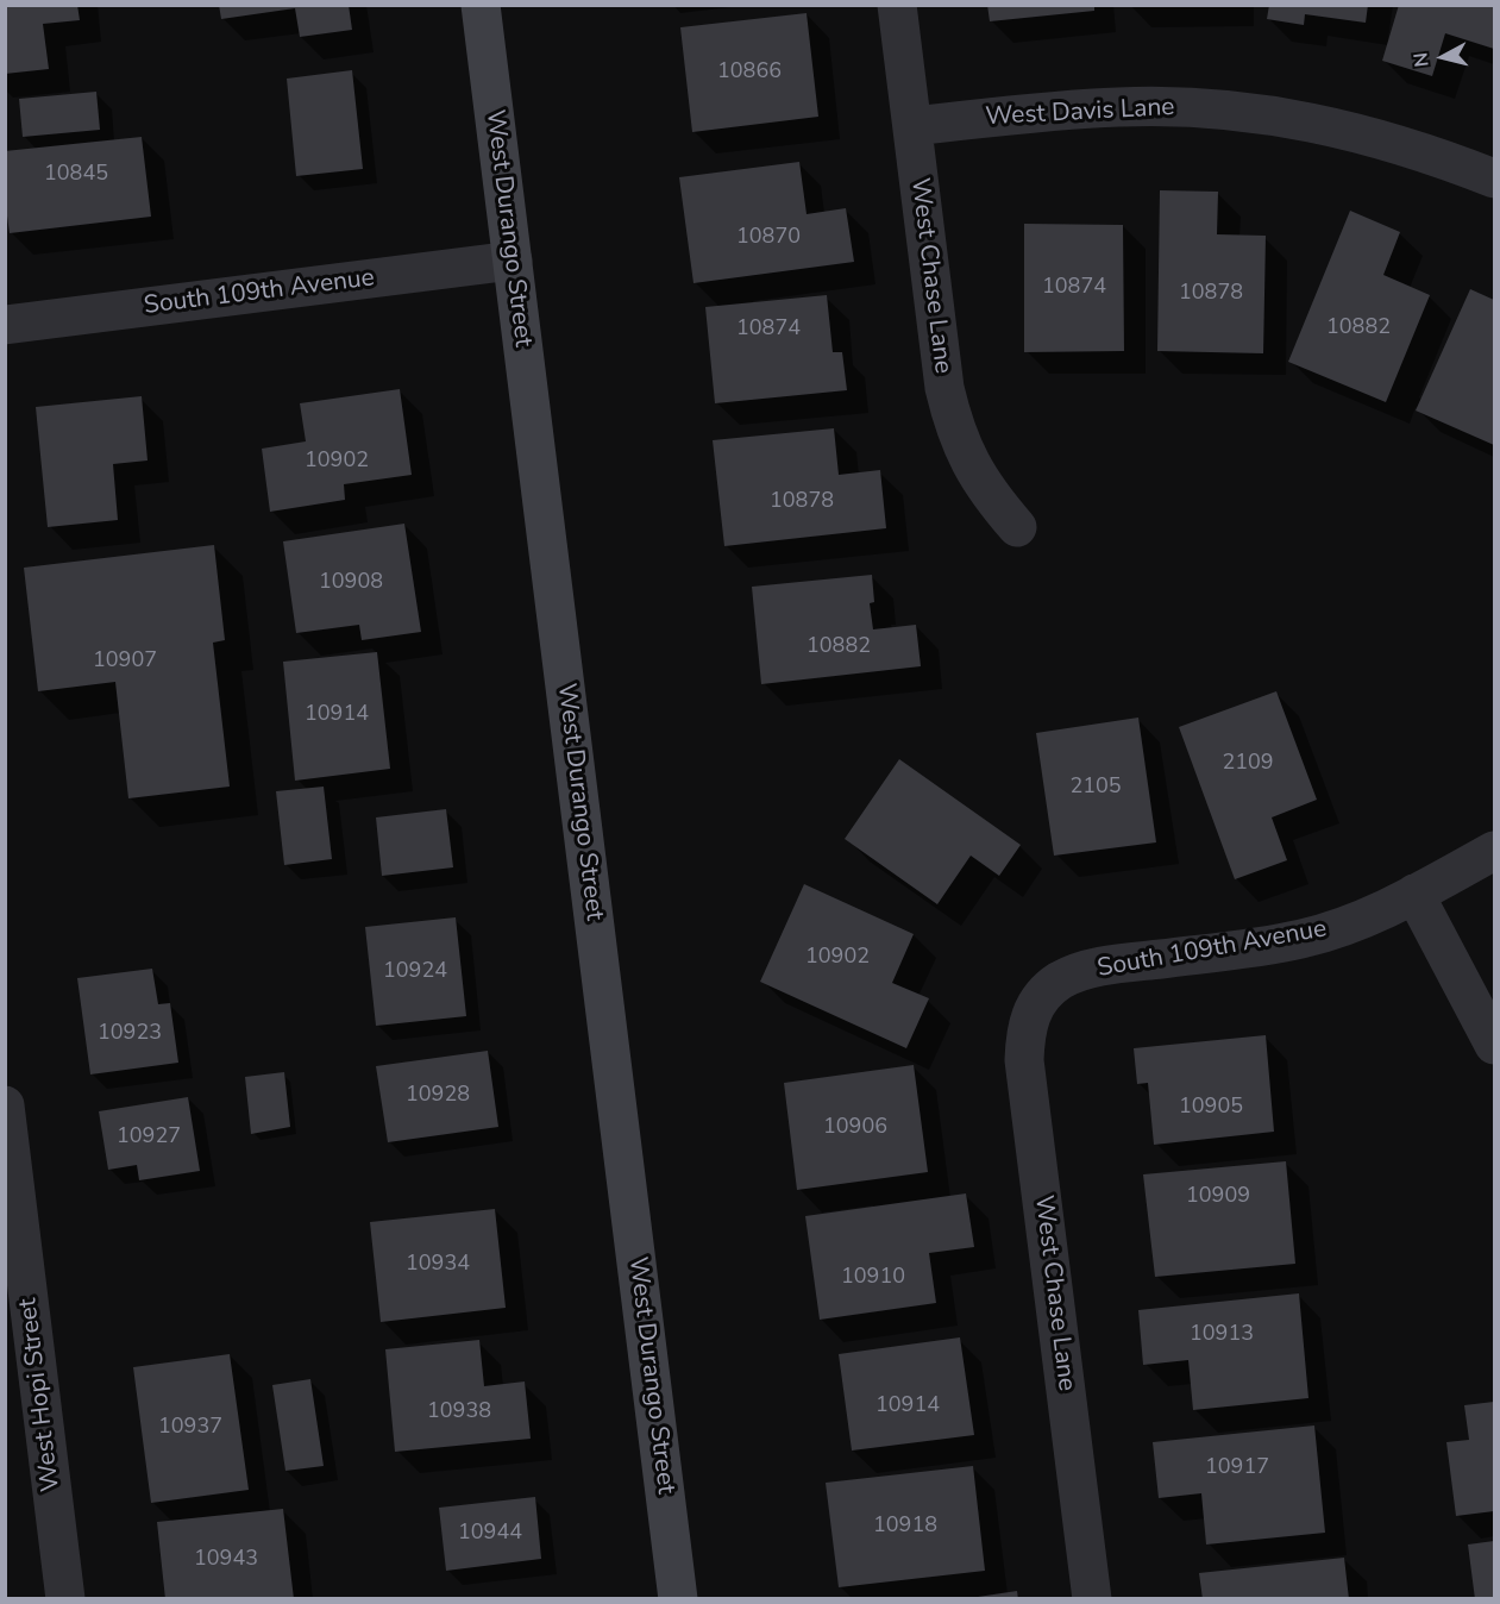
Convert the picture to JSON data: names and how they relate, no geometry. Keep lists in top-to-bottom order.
{
  "streets": {
    "street": [
      "West Davis Lane",
      "West Durango Street",
      "West Chase Lane",
      "South 109th Avenue",
      "West Hopi Street"
    ]
  },
  "crossings": [
    ["West Davis Lane", "West Chase Lane"],
    ["West Durango Street", "South 109th Avenue"],
    ["West Chase Lane", "South 109th Avenue"]
  ],
  "house_numbers": [
    "10866",
    "10845",
    "10870",
    "10874",
    "10878",
    "10882",
    "10874",
    "10902",
    "10878",
    "10908",
    "10882",
    "10907",
    "10914",
    "2109",
    "2105",
    "10902",
    "10924",
    "10923",
    "10928",
    "10905",
    "10906",
    "10927",
    "10909",
    "10934",
    "10910",
    "10913",
    "10914",
    "10938",
    "10937",
    "10917",
    "10918",
    "10944",
    "10943"
  ],
  "north": "left"
}
